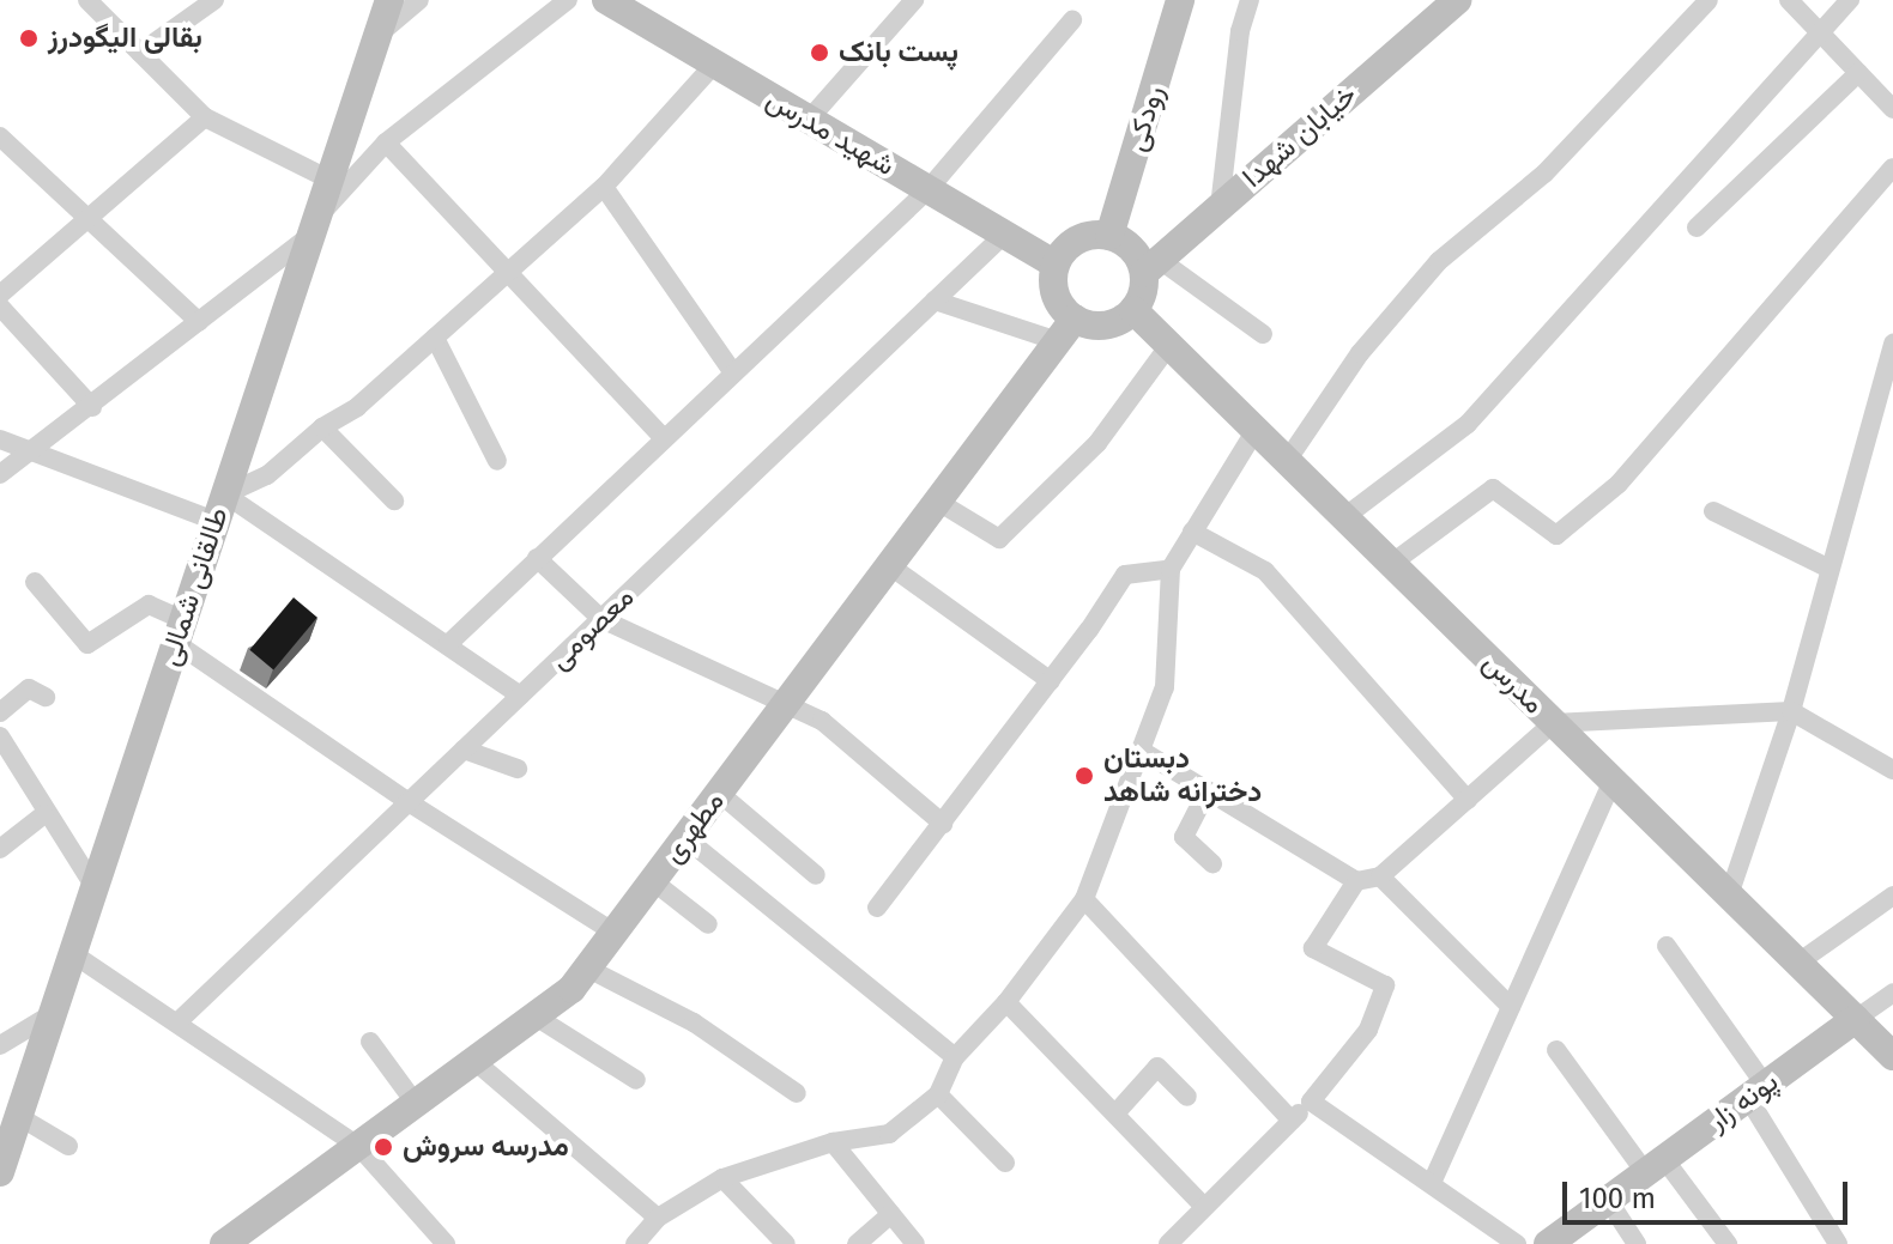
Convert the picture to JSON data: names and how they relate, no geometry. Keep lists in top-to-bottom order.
{
  "streets": {
    "street": [
      "رودکی",
      "شهید مدرس",
      "خیابان شهدا",
      "طالقانی شمالی",
      "معصومی",
      "مدرس",
      "مطهری",
      "پونه زار"
    ]
  },
  "crossings": [
    ["رودکی", "شهید مدرس"],
    ["رودکی", "خیابان شهدا"],
    ["رودکی", "مدرس"],
    ["رودکی", "مطهری"],
    ["شهید مدرس", "خیابان شهدا"],
    ["شهید مدرس", "معصومی"],
    ["شهید مدرس", "مدرس"],
    ["شهید مدرس", "مطهری"],
    ["خیابان شهدا", "مدرس"],
    ["خیابان شهدا", "مطهری"],
    ["مدرس", "مطهری"],
    ["مدرس", "پونه زار"]
  ],
  "places": [
    "بقالی الیگودرز",
    "پست بانک",
    "دبستان دخترانه شاهد",
    "مدرسه سروش"
  ],
  "scale_bar": "100 m"
}
